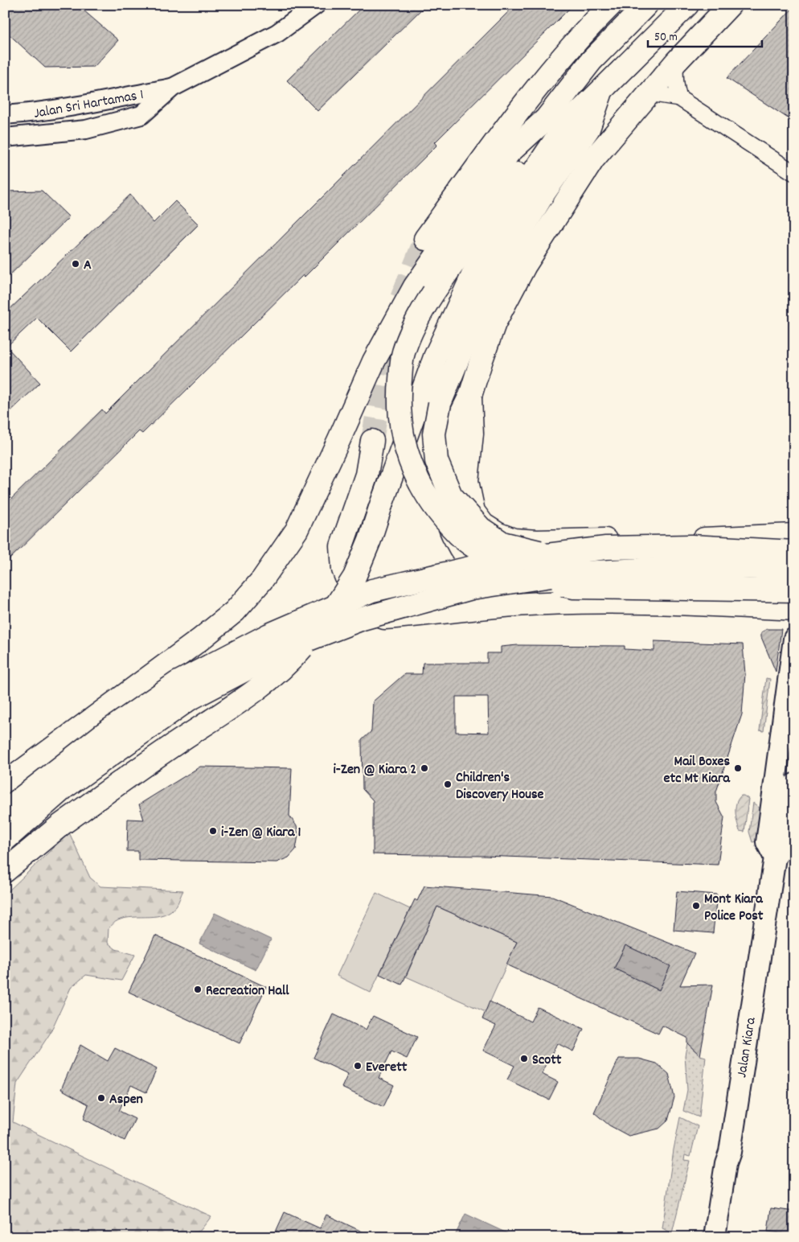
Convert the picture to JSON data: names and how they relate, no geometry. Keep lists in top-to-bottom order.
{
  "streets": {
    "main road": ["Jalan Kiara"],
    "street": ["Jalan Sri Hartamas 1"]
  },
  "places": [
    "A",
    "i-Zen @ Kiara 2",
    "Mail Boxes etc Mt Kiara",
    "Children's Discovery House",
    "i-Zen @ Kiara 1",
    "Mont Kiara Police Post",
    "Recreation Hall",
    "Scott",
    "Everett",
    "Aspen"
  ],
  "scale_bar": "50 m"
}
